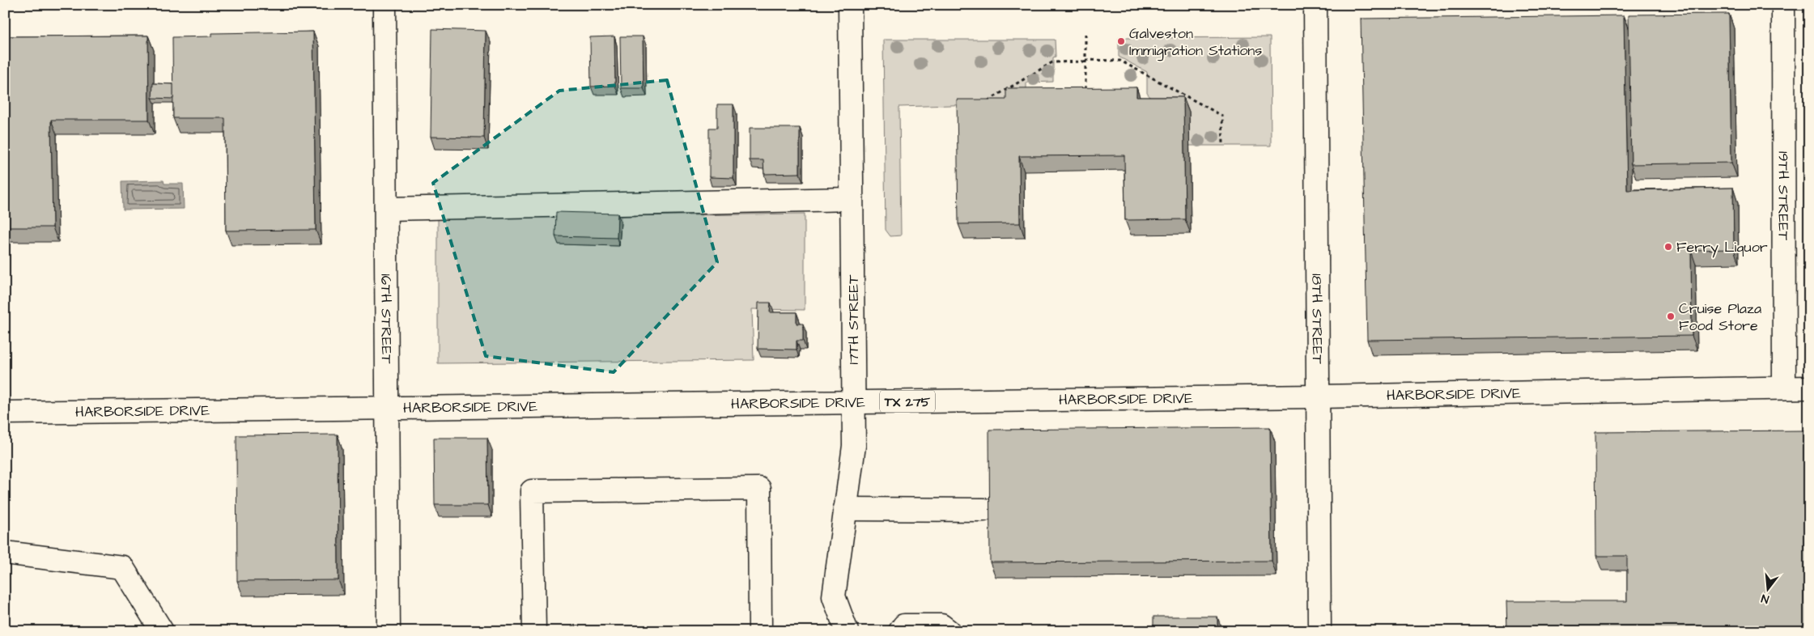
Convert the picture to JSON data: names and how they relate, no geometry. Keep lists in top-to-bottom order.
{
  "streets": {
    "street": [
      "19TH STREET",
      "16TH STREET",
      "18TH STREET",
      "17TH STREET",
      "HARBORSIDE DRIVE",
      "TX 275"
    ]
  },
  "crossings": [
    ["19TH STREET", "HARBORSIDE DRIVE"],
    ["16TH STREET", "HARBORSIDE DRIVE"],
    ["18TH STREET", "HARBORSIDE DRIVE"],
    ["17TH STREET", "HARBORSIDE DRIVE"]
  ],
  "places": ["Galveston Immigration Stations", "Ferry Liquor", "Cruise Plaza Food Store"],
  "north": "bottom"
}
